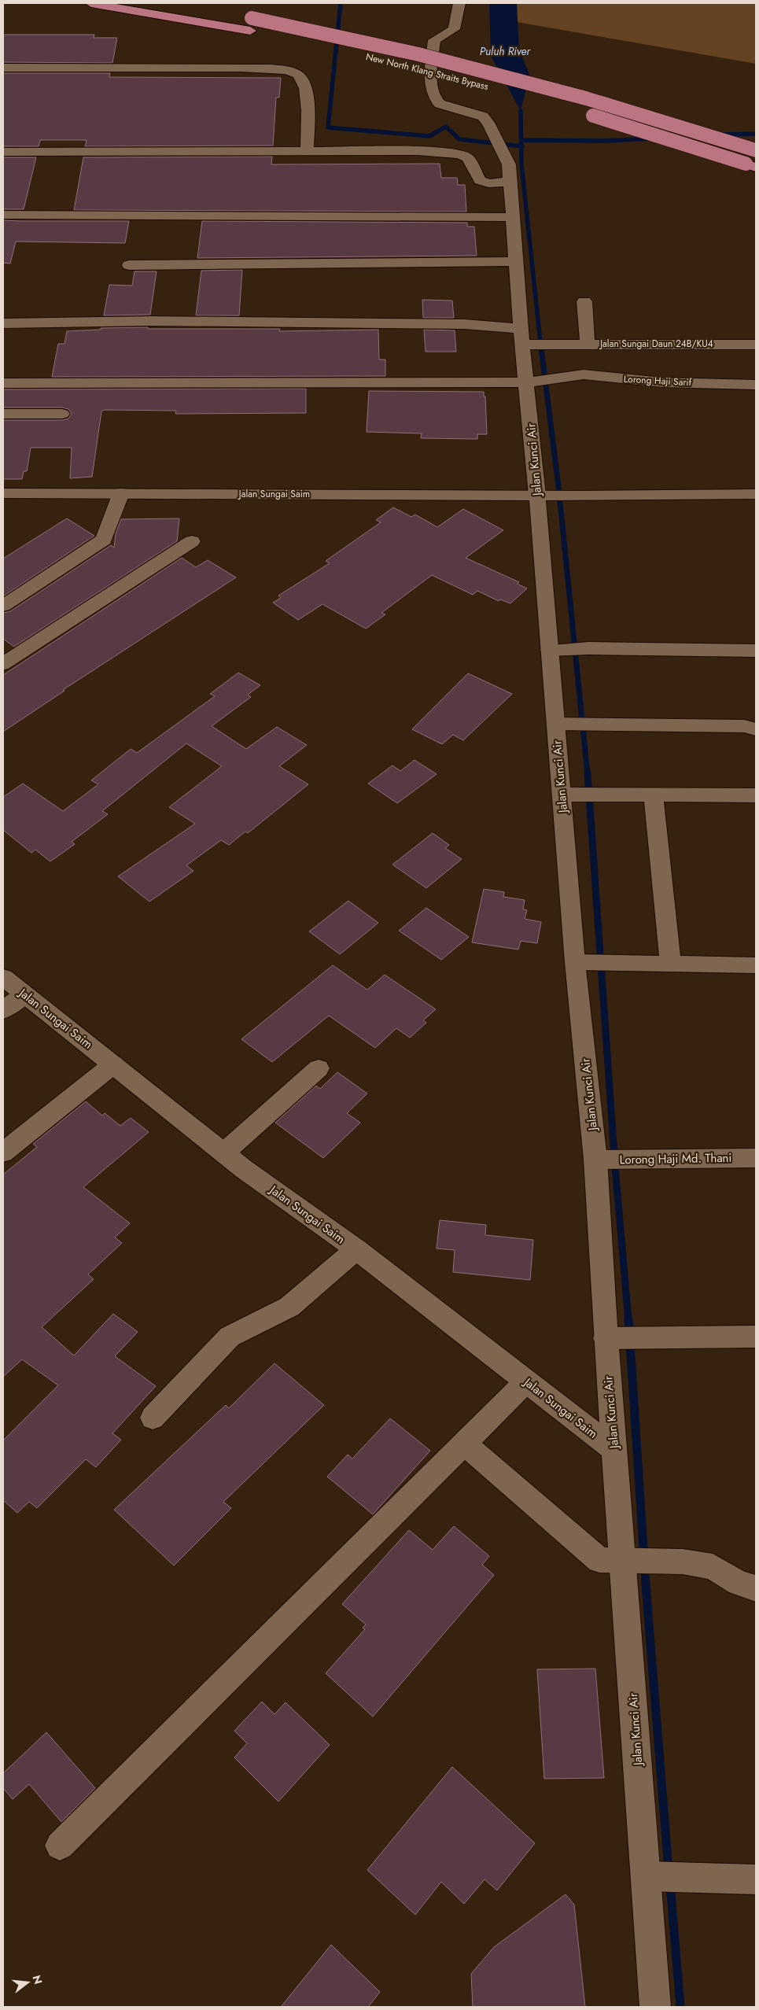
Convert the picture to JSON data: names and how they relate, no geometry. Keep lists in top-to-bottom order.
{
  "streets": {
    "highway": ["New North Klang Straits Bypass"],
    "street": [
      "Jalan Sungai Daun 24B/KU4",
      "Lorong Haji Sarif",
      "Jalan Kunci Air",
      "Jalan Sungai Saim",
      "Lorong Haji Md. Thani"
    ]
  },
  "crossings": [
    ["Jalan Sungai Daun 24B/KU4", "Jalan Kunci Air"],
    ["Lorong Haji Sarif", "Jalan Kunci Air"],
    ["Jalan Kunci Air", "Jalan Sungai Saim"],
    ["Jalan Kunci Air", "Lorong Haji Md. Thani"]
  ],
  "water": ["Puluh River"],
  "north": "right"
}
